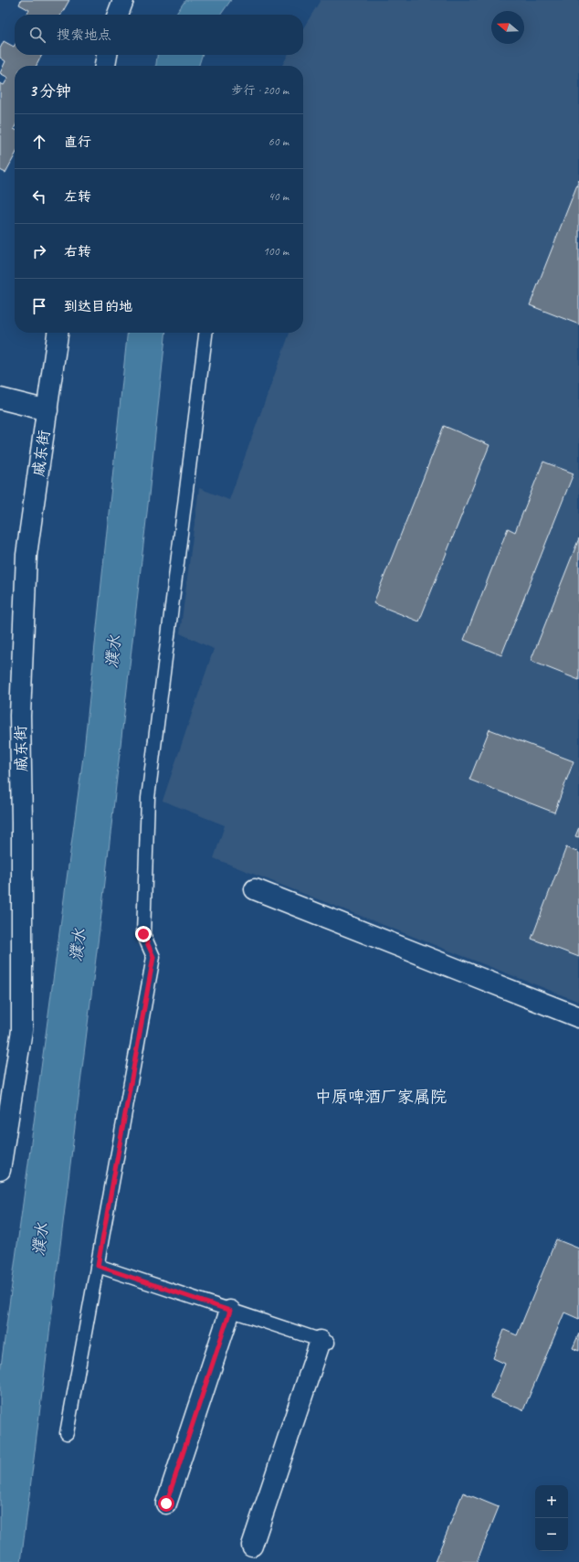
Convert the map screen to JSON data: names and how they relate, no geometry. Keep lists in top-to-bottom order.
{
  "streets": {
    "street": ["戚东街"]
  },
  "districts": ["中原啤酒厂家属院"],
  "water": ["濮水"],
  "north": "left",
  "page": {
    "search": "搜索地点",
    "heading": ["3 分钟", "步行 · 200 m"],
    "list": [
      ["直行", "60 m"],
      ["左转", "40 m"],
      ["右转", "100 m"],
      "到达目的地"
    ],
    "map_buttons": ["+", "−"]
  }
}
